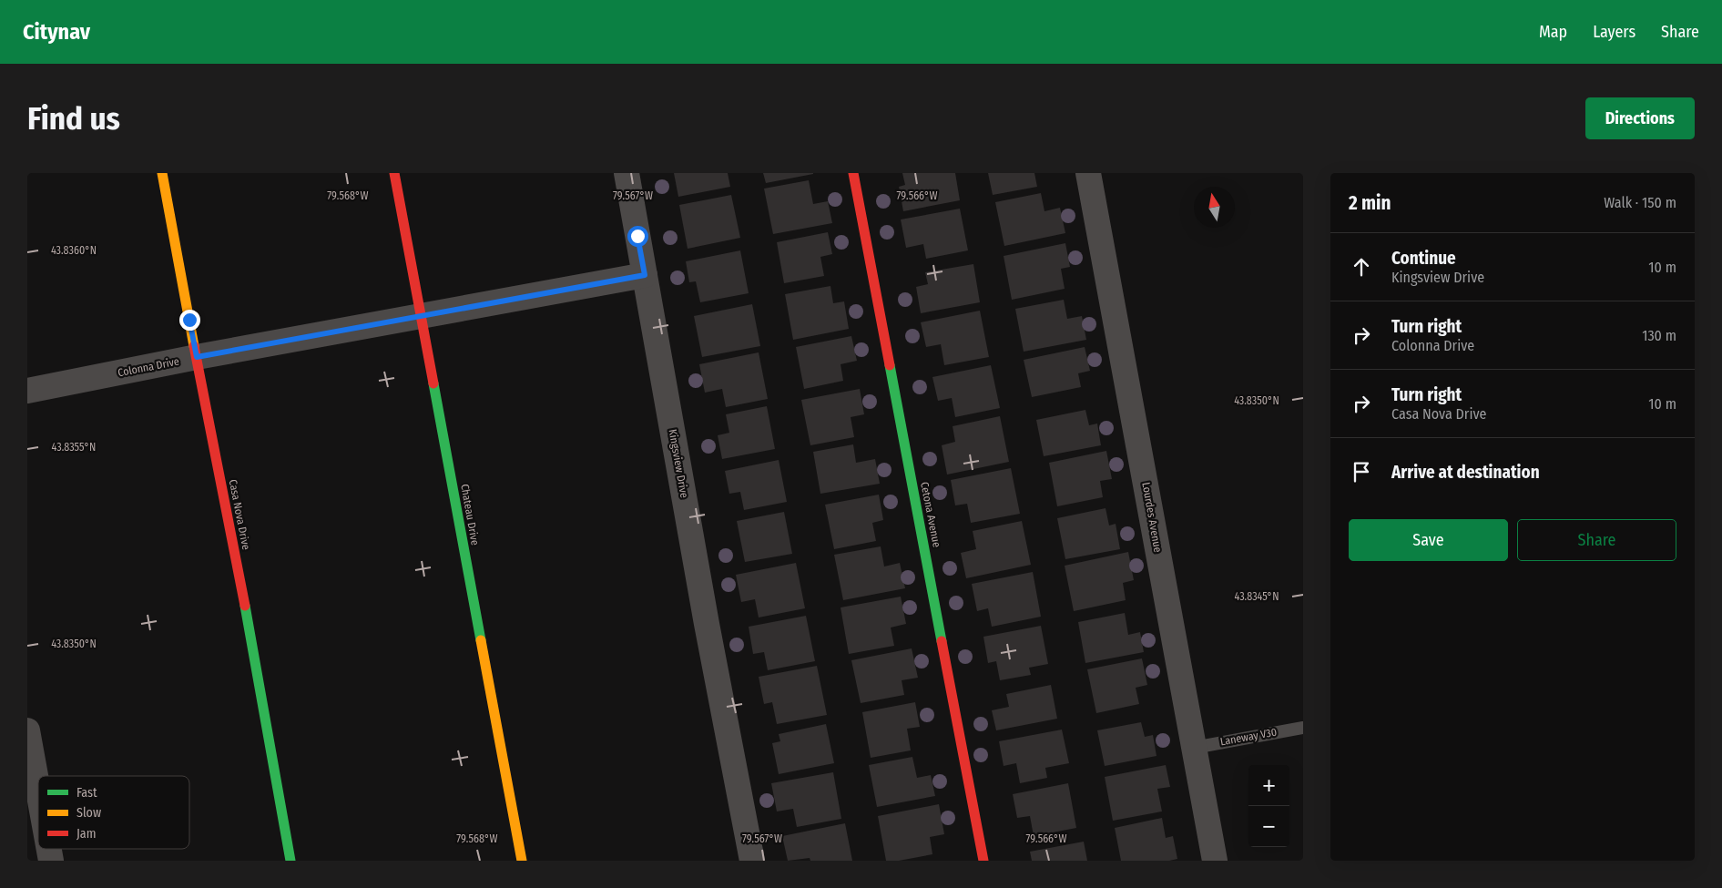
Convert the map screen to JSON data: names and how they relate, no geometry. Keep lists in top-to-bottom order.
{
  "streets": {
    "street": [
      "Colonna Drive",
      "Kingsview Drive",
      "Casa Nova Drive",
      "Chateau Drive",
      "Cetona Avenue",
      "Lourdes Avenue"
    ],
    "lane": ["Laneway V30"]
  },
  "crossings": [
    ["Colonna Drive", "Kingsview Drive"],
    ["Colonna Drive", "Casa Nova Drive"],
    ["Colonna Drive", "Chateau Drive"],
    ["Lourdes Avenue", "Laneway V30"]
  ],
  "legend": ["Fast", "Slow", "Jam"],
  "north": "top",
  "page": {
    "header": "Citynav",
    "nav": ["Map", "Layers", "Share"],
    "buttons": [
      "Directions",
      ["Save", "Share"]
    ],
    "title": "Find us",
    "heading": ["2 min", "Walk · 150 m"],
    "list": [
      ["Continue", "Kingsview Drive", "10 m"],
      ["Turn right", "Colonna Drive", "130 m"],
      ["Turn right", "Casa Nova Drive", "10 m"],
      "Arrive at destination"
    ],
    "map_buttons": ["+", "−"]
  },
  "coordinates": [
    "79.568°W",
    "79.567°W",
    "79.566°W",
    "43.8360°N",
    "43.8350°N",
    "43.8355°N",
    "43.8345°N"
  ]
}
